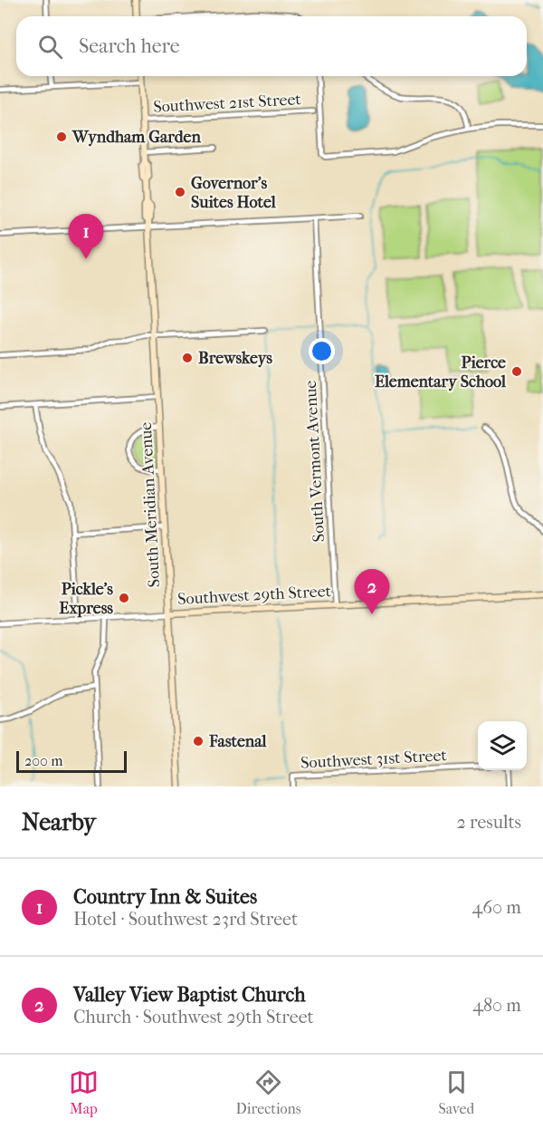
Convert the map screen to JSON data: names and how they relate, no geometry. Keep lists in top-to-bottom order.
{
  "streets": {
    "main road": ["South Meridian Avenue", "Southwest 29th Street"],
    "street": ["Southwest 21st Street", "South Vermont Avenue", "Southwest 31st Street"]
  },
  "crossings": [
    ["Southwest 21st Street", "South Meridian Avenue"],
    ["South Vermont Avenue", "Southwest 29th Street"],
    ["South Meridian Avenue", "Southwest 29th Street"]
  ],
  "places": [
    "Wyndham Garden",
    "Governor's Suites Hotel",
    "Brewskeys",
    "Pierce Elementary School",
    "Pickle's Express",
    "Fastenal"
  ],
  "scale_bar": "200 m",
  "page": {
    "search": "Search here",
    "pins": ["1", "2"],
    "scale": "200 m",
    "heading": ["Nearby", "2 results"],
    "list": [
      {
        "mark": "1",
        "name": "Country Inn & Suites",
        "note": "Hotel · Southwest 23rd Street",
        "value": "460 m"
      },
      {
        "mark": "2",
        "name": "Valley View Baptist Church",
        "note": "Church · Southwest 29th Street",
        "value": "480 m"
      }
    ],
    "nav": ["Map", "Directions", "Saved"]
  }
}
